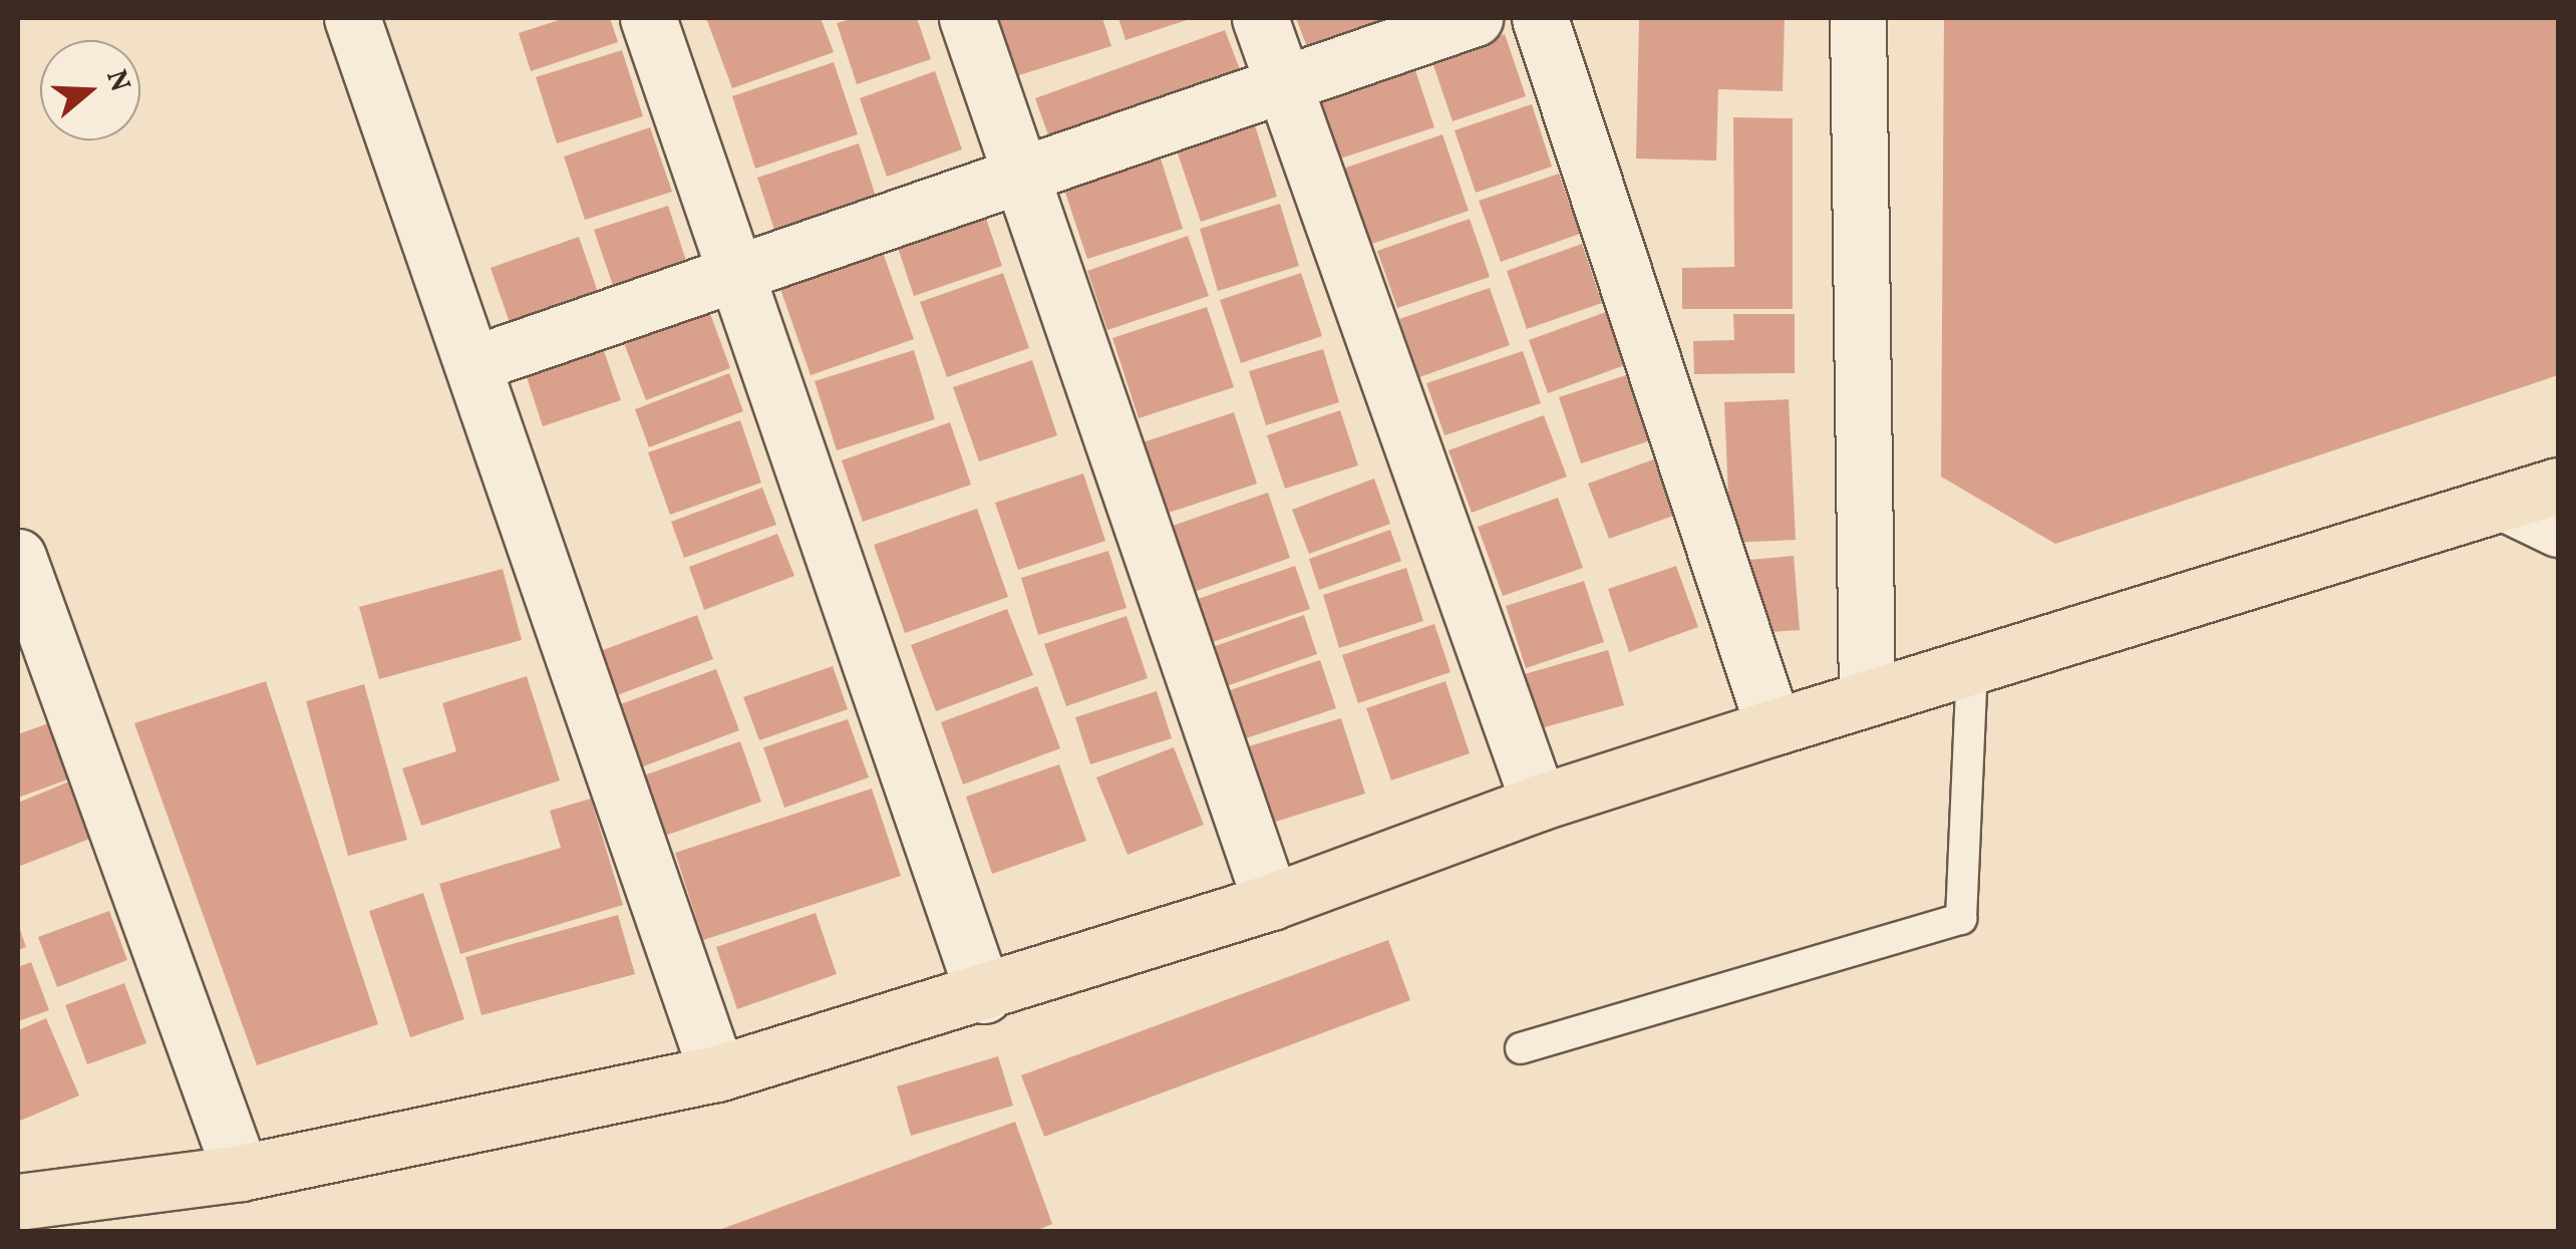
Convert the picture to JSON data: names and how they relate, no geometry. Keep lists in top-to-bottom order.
{
  "north": "right"
}
